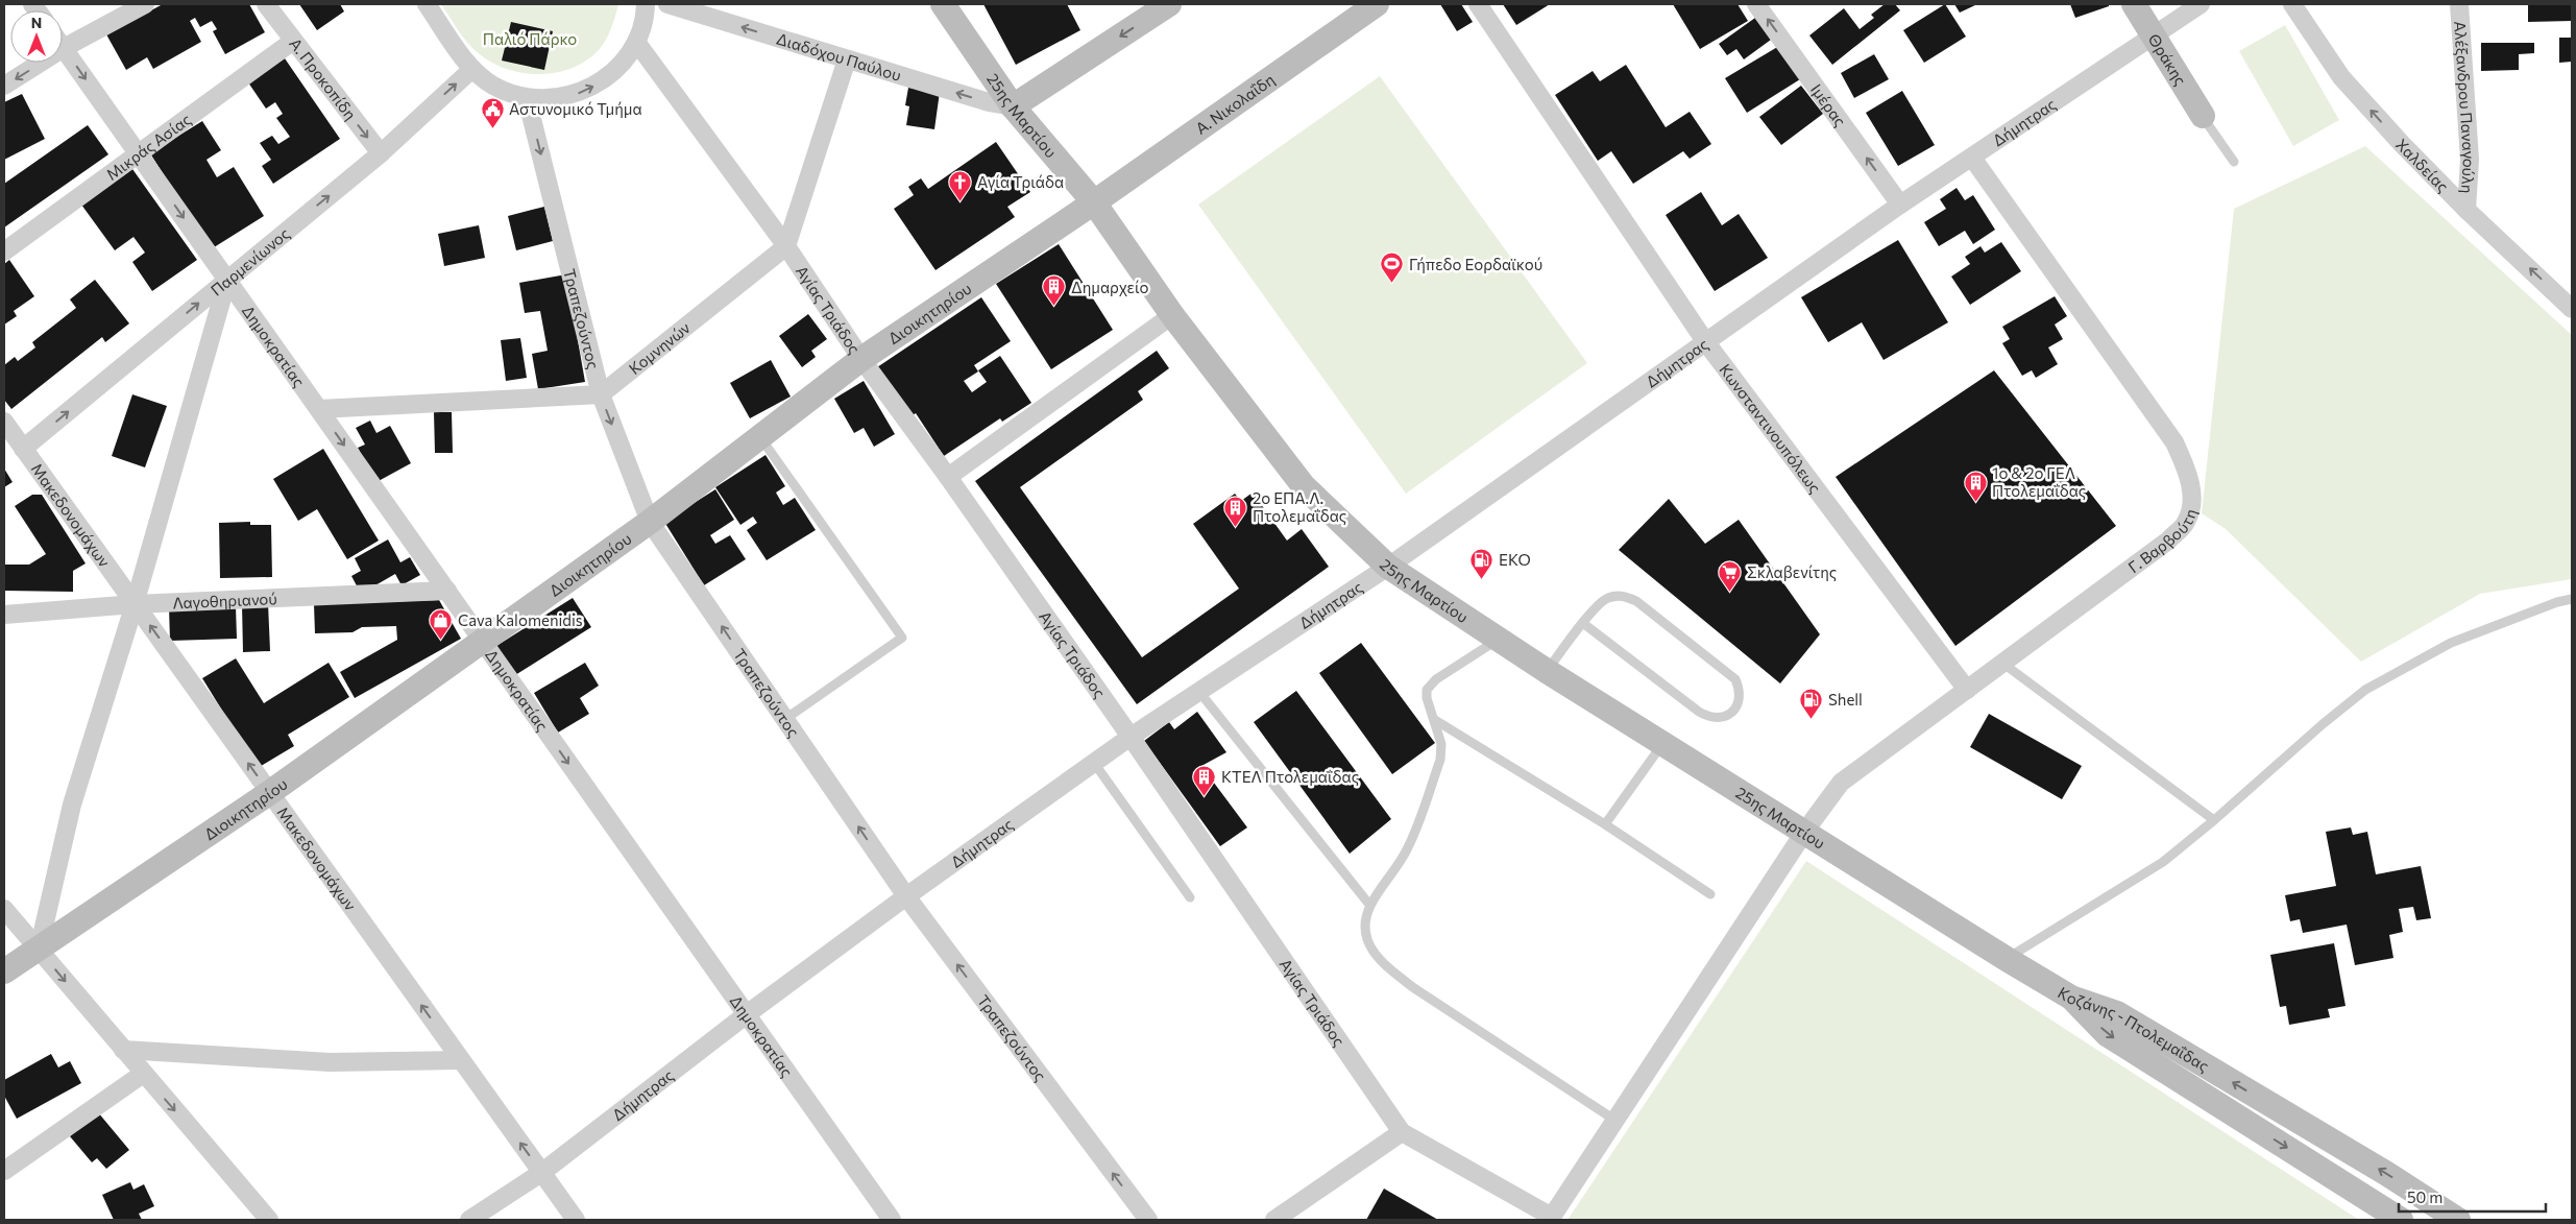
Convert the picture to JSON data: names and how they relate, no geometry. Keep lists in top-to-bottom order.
{
  "streets": {
    "main road": [
      "Θράκης",
      "Α. Νικολαΐδη",
      "25ης Μαρτίου",
      "Διοικητηρίου",
      "Κοζάνης - Πτολεμαΐδας"
    ],
    "street": [
      "Διαδόχου Παύλου",
      "Α. Προκοπίδη",
      "Ιμέρας",
      "Αλέξανδρου Παναγούλη",
      "Δήμητρας",
      "Μικράς Ασίας",
      "Χαλδείας",
      "Παρμενίωνος",
      "Αγίας Τριάδος",
      "Τραπεζούντος",
      "Δημοκρατίας",
      "Κομνηνών",
      "Κωνσταντινουπόλεως",
      "Μακεδονομάχων",
      "Γ. Βαρβούτη",
      "Λαγοθηριανού"
    ]
  },
  "crossings": [
    ["Διαδόχου Παύλου", "25ης Μαρτίου"],
    ["Θράκης", "Δήμητρας"],
    ["Α. Προκοπίδη", "Μικράς Ασίας"],
    ["Α. Προκοπίδη", "Παρμενίωνος"],
    ["Α. Νικολαΐδη", "25ης Μαρτίου"],
    ["Α. Νικολαΐδη", "Διοικητηρίου"],
    ["Ιμέρας", "Δήμητρας"],
    ["Αλέξανδρου Παναγούλη", "Χαλδείας"],
    ["25ης Μαρτίου", "Δήμητρας"],
    ["25ης Μαρτίου", "Διοικητηρίου"],
    ["25ης Μαρτίου", "Γ. Βαρβούτη"],
    ["25ης Μαρτίου", "Κοζάνης - Πτολεμαΐδας"],
    ["Δήμητρας", "Αγίας Τριάδος"],
    ["Δήμητρας", "Τραπεζούντος"],
    ["Δήμητρας", "Δημοκρατίας"],
    ["Δήμητρας", "Κωνσταντινουπόλεως"],
    ["Δήμητρας", "Μακεδονομάχων"],
    ["Δήμητρας", "Γ. Βαρβούτη"],
    ["Μικράς Ασίας", "Δημοκρατίας"],
    ["Παρμενίωνος", "Δημοκρατίας"],
    ["Παρμενίωνος", "Μακεδονομάχων"],
    ["Αγίας Τριάδος", "Διοικητηρίου"],
    ["Αγίας Τριάδος", "Κομνηνών"],
    ["Αγίας Τριάδος", "Γ. Βαρβούτη"],
    ["Διοικητηρίου", "Τραπεζούντος"],
    ["Διοικητηρίου", "Δημοκρατίας"],
    ["Διοικητηρίου", "Μακεδονομάχων"],
    ["Τραπεζούντος", "Κομνηνών"],
    ["Δημοκρατίας", "Λαγοθηριανού"],
    ["Κωνσταντινουπόλεως", "Γ. Βαρβούτη"],
    ["Μακεδονομάχων", "Λαγοθηριανού"]
  ],
  "one_way": [
    "Διαδόχου Παύλου",
    "Ιμέρας",
    "Χαλδείας",
    "Παρμενίωνος",
    "Δημοκρατίας",
    "Μακεδονομάχων"
  ],
  "parks": ["Παλιό Πάρκο"],
  "places": {
    "public building": ["Αστυνομικό Τμήμα"],
    "church": ["Αγία Τριάδα"],
    "sports": ["Γήπεδο Εορδαϊκού"],
    "building": [
      "Δημαρχείο",
      "1ο & 2ο ΓΕΛ Πτολεμαΐδας",
      "2ο ΕΠΑ.Λ. Πτολεμαΐδας",
      "ΚΤΕΛ Πτολεμαΐδας"
    ],
    "fuel station": ["EKO", "Shell"],
    "supermarket": ["Σκλαβενίτης"],
    "shop": ["Cava Kalomenidis"]
  },
  "scale_bar": "50 m",
  "north": "top"
}
